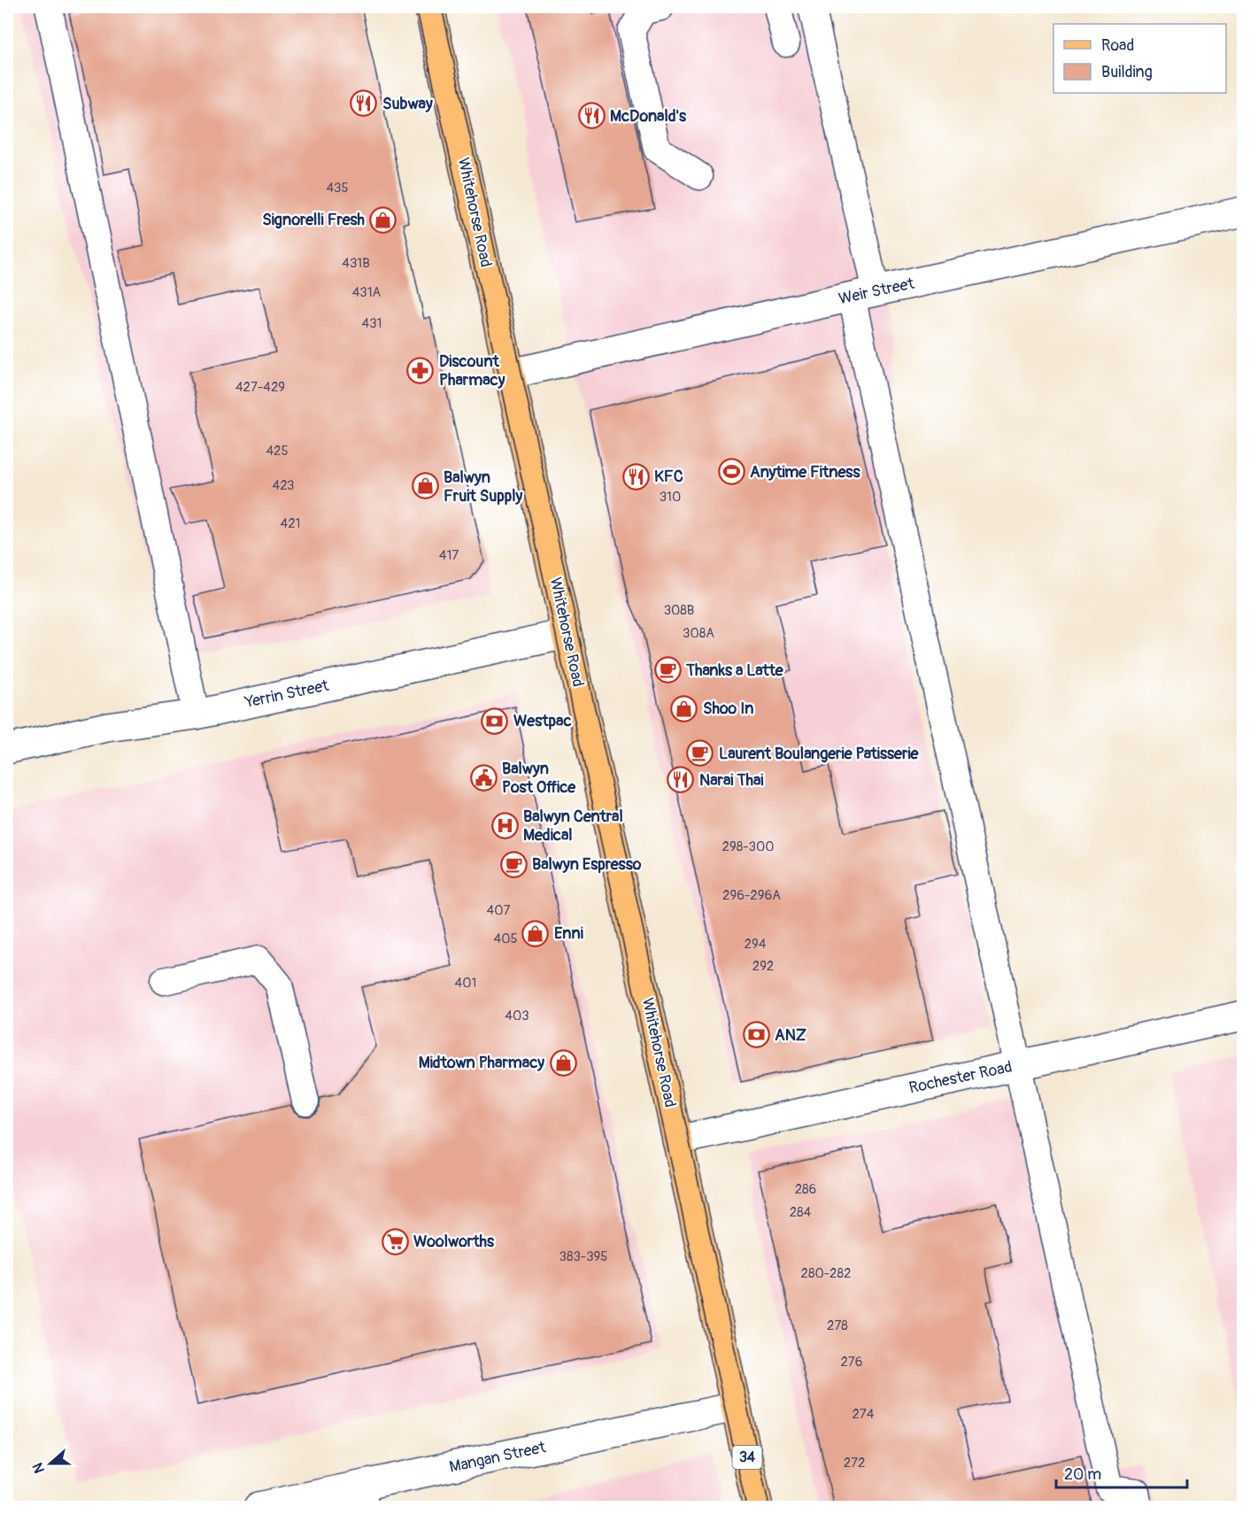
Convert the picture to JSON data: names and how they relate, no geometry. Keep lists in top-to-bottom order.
{
  "streets": {
    "main road": ["Whitehorse Road", "34"],
    "street": [
      "Weir Street",
      "Yerrin Street",
      "Rochester Road",
      "Mangan Street"
    ]
  },
  "crossings": [
    ["Whitehorse Road", "Weir Street"],
    ["Whitehorse Road", "Yerrin Street"],
    ["Whitehorse Road", "Rochester Road"],
    ["Whitehorse Road", "Mangan Street"]
  ],
  "places": {
    "restaurant": [
      "Subway",
      "McDonald's",
      "KFC",
      "Narai Thai"
    ],
    "shop": [
      "Signorelli Fresh",
      "Balwyn Fruit Supply",
      "Shoo In",
      "Enni",
      "Midtown Pharmacy"
    ],
    "pharmacy": ["Discount Pharmacy"],
    "sports": ["Anytime Fitness"],
    "cafe": ["Thanks a Latte", "Laurent Boulangerie Patisserie", "Balwyn Espresso"],
    "bank": ["Westpac", "ANZ"],
    "public building": ["Balwyn Post Office"],
    "hospital": ["Balwyn Central Medical"],
    "supermarket": ["Woolworths"]
  },
  "house_numbers": [
    "435",
    "431B",
    "431A",
    "431",
    "427-429",
    "425",
    "423",
    "310",
    "421",
    "417",
    "308B",
    "308A",
    "298-300",
    "296-296A",
    "407",
    "405",
    "294",
    "292",
    "401",
    "403",
    "286",
    "284",
    "383-395",
    "280-282",
    "278",
    "276",
    "274",
    "272"
  ],
  "legend": ["Road", "Building"],
  "scale_bar": "20 m",
  "north": "left"
}
